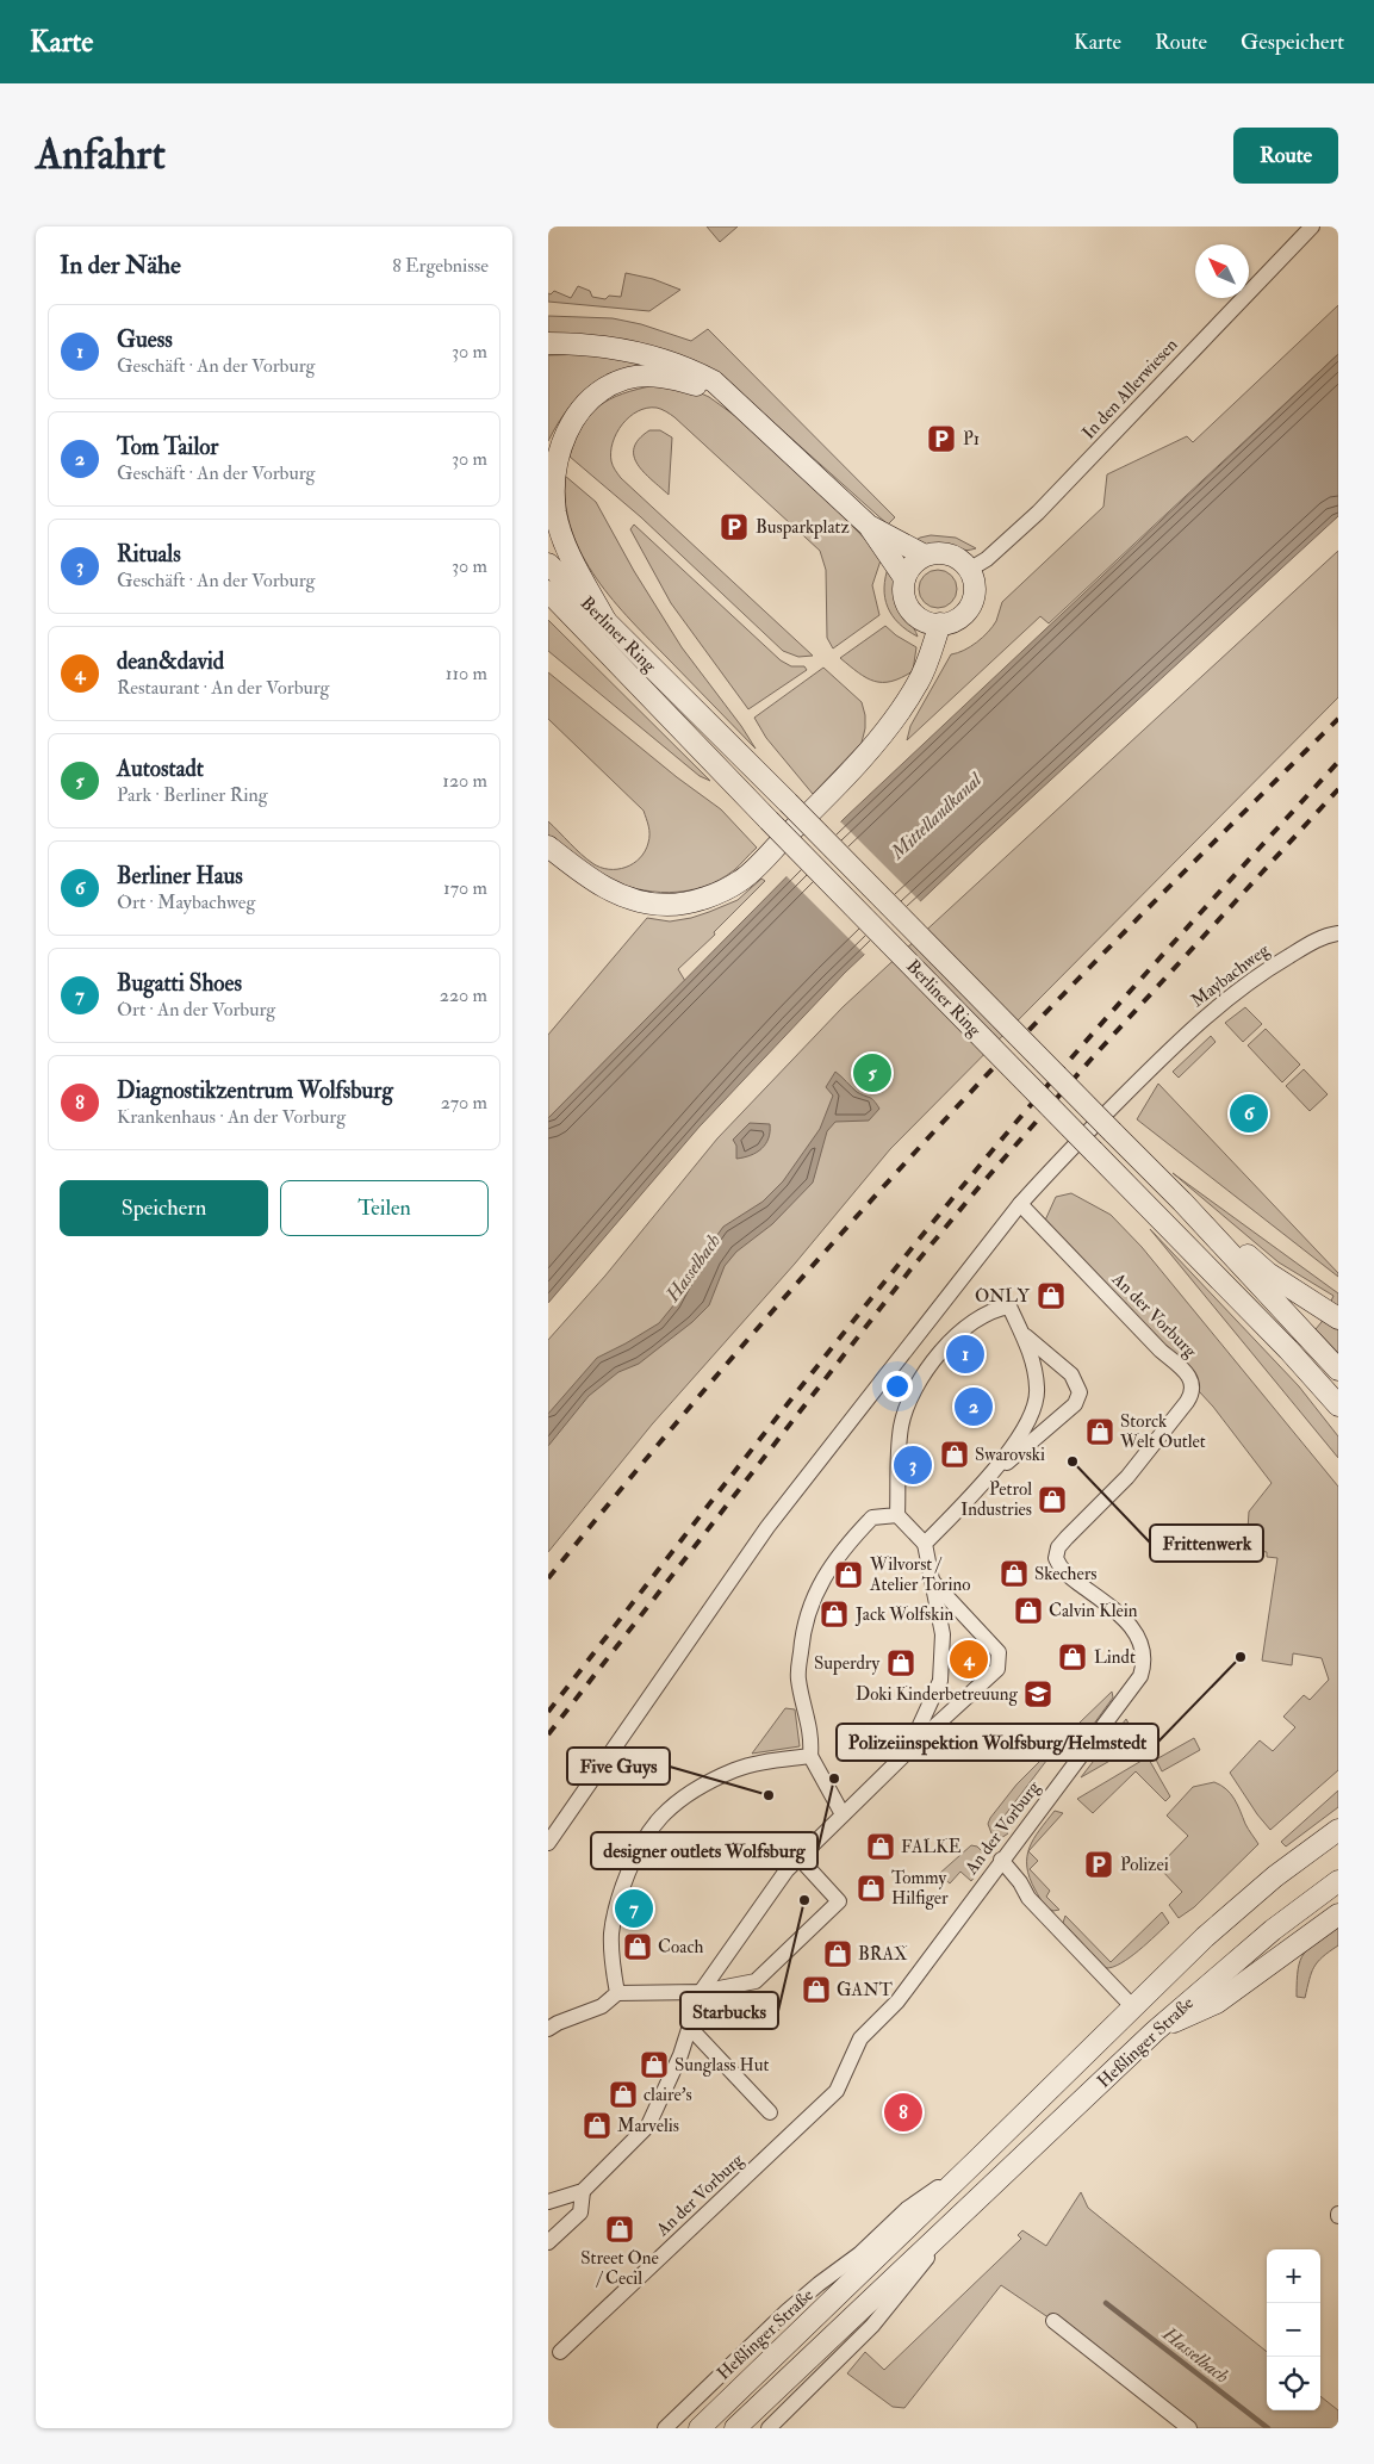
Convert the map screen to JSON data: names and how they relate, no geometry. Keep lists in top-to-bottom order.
{
  "streets": {
    "main road": ["Berliner Ring", "Heßlinger Straße"],
    "street": ["In den Allerwiesen", "Maybachweg", "An der Vorburg"]
  },
  "crossings": [
    ["Maybachweg", "An der Vorburg"],
    ["An der Vorburg", "Heßlinger Straße"]
  ],
  "water": ["Mittellandkanal", "Hasselbach"],
  "places": {
    "parking": ["P1", "Busparkplatz", "Polizei"],
    "shop": [
      "ONLY",
      "Storck Welt Outlet",
      "Swarovski",
      "Petrol Industries",
      "Skechers",
      "Wilvorst / Atelier Torino",
      "Calvin Klein",
      "Jack Wolfskin",
      "Lindt",
      "Superdry",
      "FALKE",
      "Tommy Hilfiger",
      "Coach",
      "BRAX",
      "GANT",
      "Sunglass Hut",
      "claire's",
      "Marvelis",
      "Street One / Cecil"
    ],
    "other": [
      "Frittenwerk",
      "Polizeiinspektion Wolfsburg/Helmstedt",
      "designer outlets Wolfsburg",
      "Five Guys",
      "Starbucks"
    ],
    "school or university": ["Doki Kinderbetreuung"]
  },
  "north": "top left",
  "page": {
    "header": "Karte",
    "nav": ["Karte", "Route", "Gespeichert"],
    "buttons": [
      "Route",
      ["Speichern", "Teilen"]
    ],
    "title": "Anfahrt",
    "heading": ["In der Nähe", "8 Ergebnisse"],
    "list": [
      {
        "mark": "1",
        "name": "Guess",
        "note": "Geschäft · An der Vorburg",
        "value": "30 m"
      },
      {
        "mark": "2",
        "name": "Tom Tailor",
        "note": "Geschäft · An der Vorburg",
        "value": "30 m"
      },
      {
        "mark": "3",
        "name": "Rituals",
        "note": "Geschäft · An der Vorburg",
        "value": "30 m"
      },
      {
        "mark": "4",
        "name": "dean&david",
        "note": "Restaurant · An der Vorburg",
        "value": "110 m"
      },
      {
        "mark": "5",
        "name": "Autostadt",
        "note": "Park · Berliner Ring",
        "value": "120 m"
      },
      {
        "mark": "6",
        "name": "Berliner Haus",
        "note": "Ort · Maybachweg",
        "value": "170 m"
      },
      {
        "mark": "7",
        "name": "Bugatti Shoes",
        "note": "Ort · An der Vorburg",
        "value": "220 m"
      },
      {
        "mark": "8",
        "name": "Diagnostikzentrum Wolfsburg",
        "note": "Krankenhaus · An der Vorburg",
        "value": "270 m"
      }
    ],
    "pins": [
      "5",
      "6",
      "1",
      "2",
      "3",
      "4",
      "7",
      "8"
    ],
    "map_buttons": ["+", "−"]
  }
}
